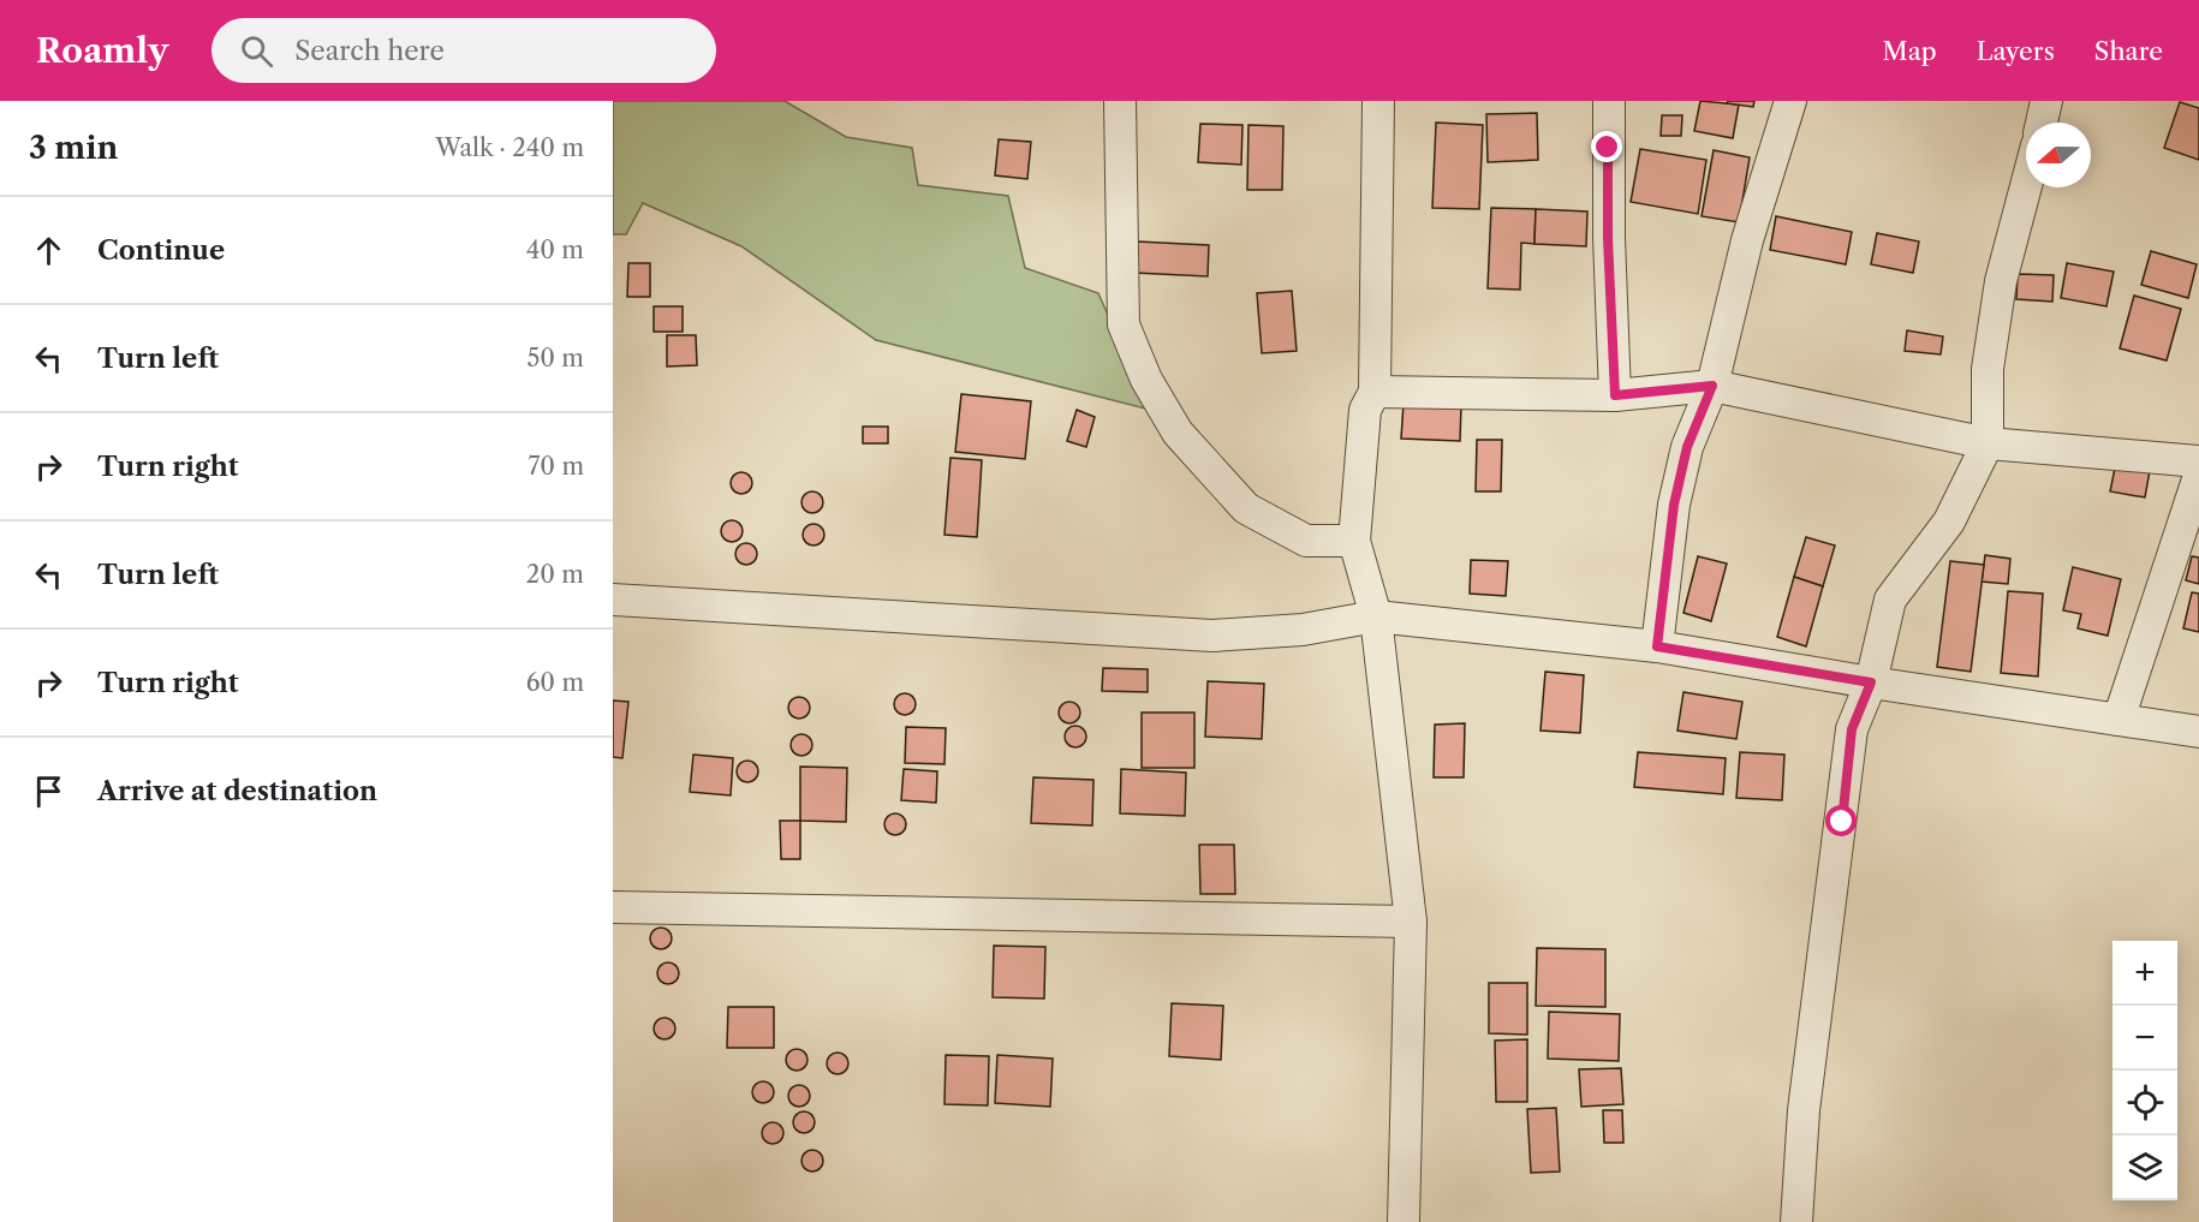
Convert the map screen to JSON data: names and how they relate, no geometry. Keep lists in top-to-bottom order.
{
  "north": "left",
  "page": {
    "header": "Roamly",
    "search": "Search here",
    "nav": ["Map", "Layers", "Share"],
    "heading": ["3 min", "Walk · 240 m"],
    "list": [
      ["Continue", "40 m"],
      ["Turn left", "50 m"],
      ["Turn right", "70 m"],
      ["Turn left", "20 m"],
      ["Turn right", "60 m"],
      "Arrive at destination"
    ],
    "map_buttons": ["+", "−"]
  }
}
